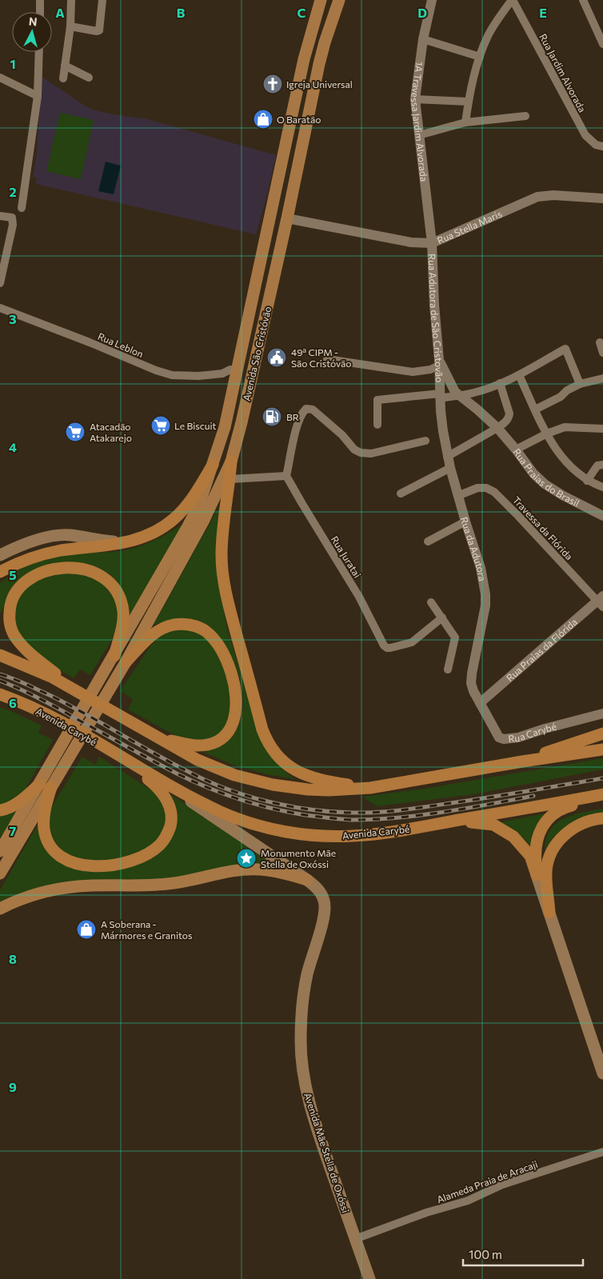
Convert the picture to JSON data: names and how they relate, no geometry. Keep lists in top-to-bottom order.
{
  "streets": {
    "highway": ["Avenida Carybé"],
    "main road": ["Avenida São Cristóvão", "Avenida Mãe Stella de Oxóssi"],
    "street": [
      "Rua Jardim Alvorada",
      "1A Travessa Jardim Alvorada",
      "Rua Stella Maris",
      "Rua Adutora de São Cristovão",
      "Rua Leblon",
      "Rua Praias do Brasil",
      "Travessa da Flórida",
      "Rua da Adutora",
      "Rua Juratai",
      "Rua Praias da Flórida",
      "Rua Carybé",
      "Alameda Praia de Aracaji"
    ]
  },
  "crossings": [
    ["1A Travessa Jardim Alvorada", "Rua Stella Maris"],
    ["1A Travessa Jardim Alvorada", "Rua Adutora de São Cristovão"],
    ["Rua Stella Maris", "Rua Adutora de São Cristovão"],
    ["Rua Stella Maris", "Avenida São Cristóvão"],
    ["Rua Adutora de São Cristovão", "Rua Praias do Brasil"],
    ["Rua Adutora de São Cristovão", "Rua da Adutora"],
    ["Rua Leblon", "Avenida São Cristóvão"],
    ["Travessa da Flórida", "Rua da Adutora"],
    ["Travessa da Flórida", "Rua Praias da Flórida"],
    ["Rua da Adutora", "Rua Praias da Flórida"],
    ["Rua da Adutora", "Rua Carybé"],
    ["Rua Praias da Flórida", "Rua Carybé"],
    ["Avenida Carybé", "Avenida Mãe Stella de Oxóssi"],
    ["Avenida Mãe Stella de Oxóssi", "Alameda Praia de Aracaji"]
  ],
  "places": {
    "church": ["Igreja Universal"],
    "shop": ["O Baratão", "A Soberana - Mármores e Granitos"],
    "public building": ["49ª CIPM - São Cristóvão"],
    "fuel station": ["BR"],
    "supermarket": ["Le Biscuit", "Atacadão Atakarejo"],
    "place": ["Monumento Mãe Stella de Oxóssi"]
  },
  "scale_bar": "100 m",
  "north": "top",
  "grid": {
    "columns": [
      "A",
      "B",
      "C",
      "D",
      "E"
    ],
    "rows": [
      "1",
      "2",
      "3",
      "4",
      "5",
      "6",
      "7",
      "8",
      "9"
    ]
  }
}
